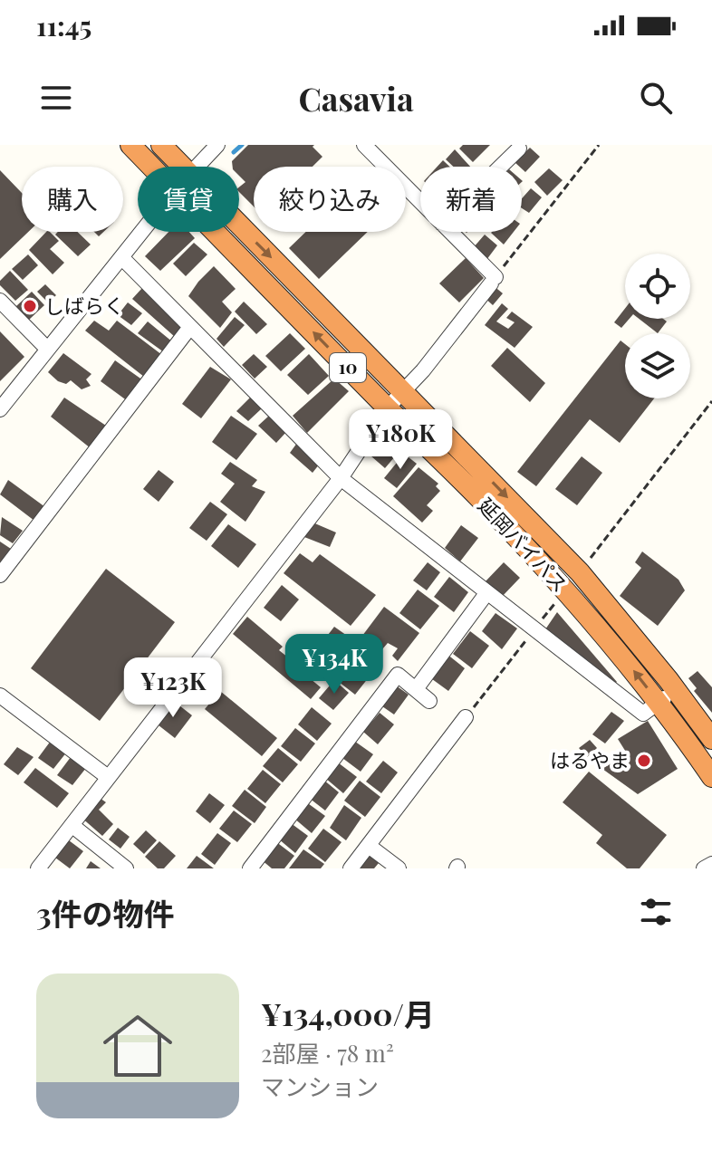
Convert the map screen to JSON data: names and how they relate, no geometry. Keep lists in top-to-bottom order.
{
  "streets": {
    "highway": ["10", "延岡バイパス"]
  },
  "places": ["しばらく", "はるやま"],
  "page": {
    "status": "11:45",
    "header": "Casavia",
    "chip": [
      "購入",
      "賃貸",
      "絞り込み",
      "新着"
    ],
    "price": ["¥180K", "¥134K", "¥123K"],
    "heading": "3件の物件",
    "list": [
      {
        "name": "¥134,000/月",
        "note": "2部屋 · 78 m² · マンション"
      }
    ]
  }
}
